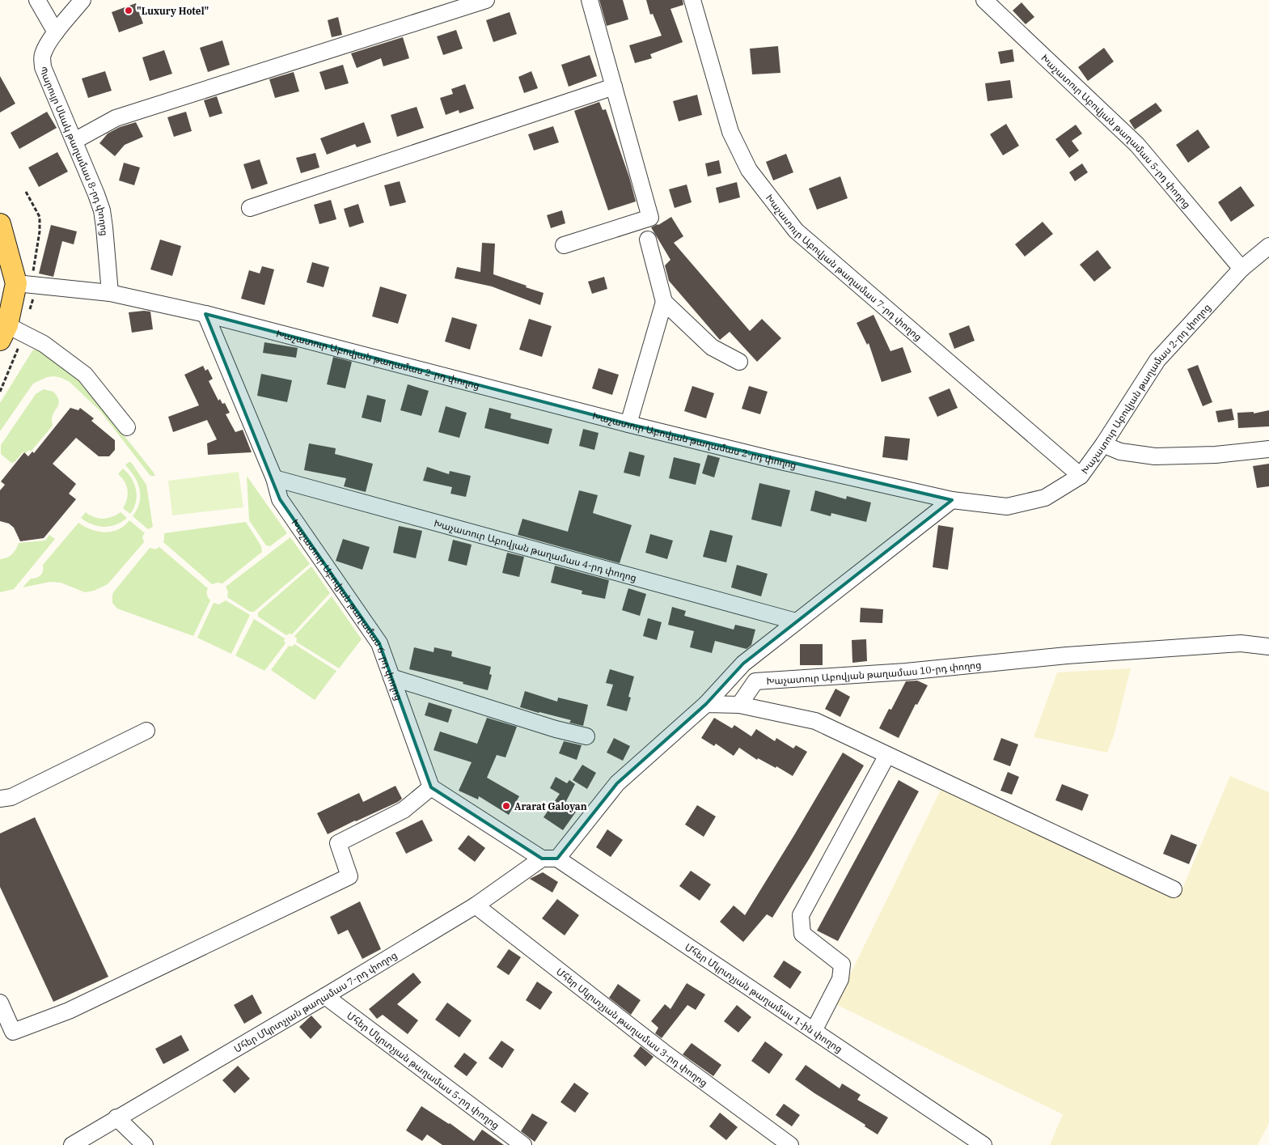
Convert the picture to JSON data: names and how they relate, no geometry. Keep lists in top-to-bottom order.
{
  "streets": {
    "street": [
      "Խաչատուր Աբովյան թաղամաս 5-րդ փողոց",
      "Պարույր Սևակ թաղամաս 8-րդ փողոց",
      "Խաչատուր Աբովյան թաղամաս 7-րդ փողոց",
      "Խաչատուր Աբովյան թաղամաս 2-րդ փողոց",
      "Խաչատուր Աբովյան թաղամաս 4-րդ փողոց",
      "Խաչատուր Աբովյան թաղամաս 6-րդ փողոց",
      "Խաչատուր Աբովյան թաղամաս 10-րդ փողոց",
      "Մհեր Մկրտչյան թաղամաս 1-ին փողոց",
      "Մհեր Մկրտչյան թաղամաս 7-րդ փողոց",
      "Մհեր Մկրտչյան թաղամաս 3-րդ փողոց",
      "Մհեր Մկրտչյան թաղամաս 5-րդ փողոց"
    ]
  },
  "crossings": [
    ["Խաչատուր Աբովյան թաղամաս 5-րդ փողոց", "Խաչատուր Աբովյան թաղամաս 2-րդ փողոց"],
    ["Պարույր Սևակ թաղամաս 8-րդ փողոց", "Խաչատուր Աբովյան թաղամաս 2-րդ փողոց"],
    ["Խաչատուր Աբովյան թաղամաս 7-րդ փողոց", "Խաչատուր Աբովյան թաղամաս 2-րդ փողոց"],
    ["Խաչատուր Աբովյան թաղամաս 2-րդ փողոց", "Խաչատուր Աբովյան թաղամաս 6-րդ փողոց"],
    ["Խաչատուր Աբովյան թաղամաս 4-րդ փողոց", "Խաչատուր Աբովյան թաղամաս 6-րդ փողոց"],
    ["Մհեր Մկրտչյան թաղամաս 1-ին փողոց", "Մհեր Մկրտչյան թաղամաս 7-րդ փողոց"],
    ["Մհեր Մկրտչյան թաղամաս 7-րդ փողոց", "Մհեր Մկրտչյան թաղամաս 3-րդ փողոց"],
    ["Մհեր Մկրտչյան թաղամաս 7-րդ փողոց", "Մհեր Մկրտչյան թաղամաս 5-րդ փողոց"]
  ],
  "places": ["\"Luxury Hotel\"", "Ararat Galoyan"]
}
